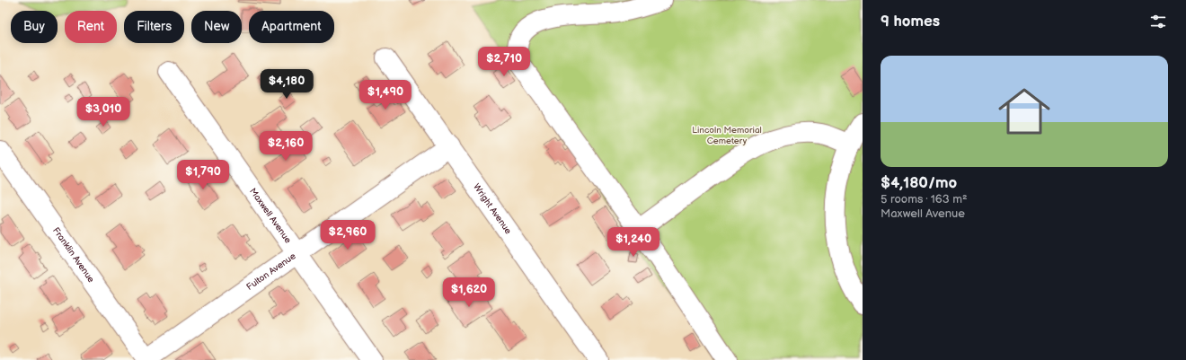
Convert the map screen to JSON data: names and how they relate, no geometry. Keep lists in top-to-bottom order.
{
  "streets": {
    "street": [
      "Wright Avenue",
      "Maxwell Avenue",
      "Franklin Avenue",
      "Fulton Avenue"
    ]
  },
  "crossings": [
    ["Wright Avenue", "Fulton Avenue"],
    ["Maxwell Avenue", "Fulton Avenue"],
    ["Franklin Avenue", "Fulton Avenue"]
  ],
  "parks": ["Lincoln Memorial Cemetery"],
  "page": {
    "heading": "9 homes",
    "chip": [
      "Buy",
      "Rent",
      "Filters",
      "New",
      "Apartment"
    ],
    "list": [
      {
        "name": "$4,180/mo",
        "note": "5 rooms · 163 m² · Maxwell Avenue"
      }
    ],
    "price": [
      "$2,710",
      "$4,180",
      "$1,490",
      "$3,010",
      "$2,160",
      "$1,790",
      "$2,960",
      "$1,240",
      "$1,620"
    ]
  }
}
